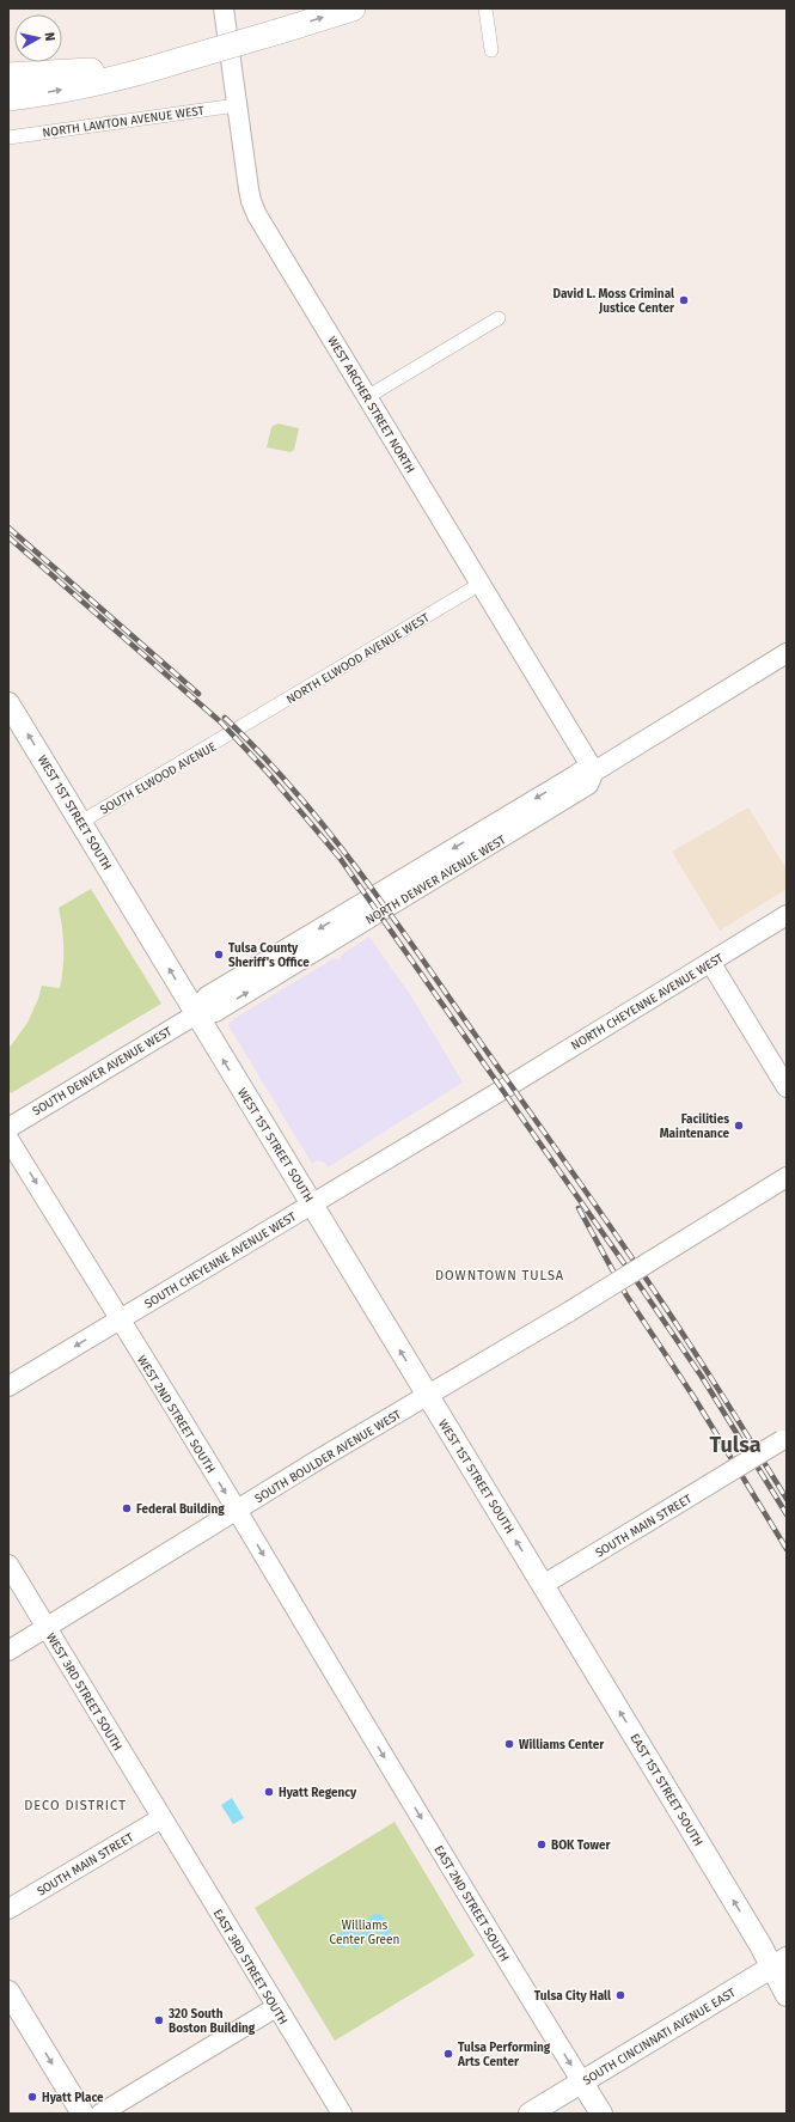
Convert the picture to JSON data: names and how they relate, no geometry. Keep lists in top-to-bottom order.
{
  "streets": {
    "main road": [
      "WEST 1ST STREET SOUTH",
      "EAST 1ST STREET SOUTH",
      "EAST 2ND STREET SOUTH",
      "SOUTH CINCINNATI AVENUE EAST"
    ],
    "street": [
      "NORTH LAWTON AVENUE WEST",
      "WEST ARCHER STREET NORTH",
      "NORTH ELWOOD AVENUE WEST",
      "SOUTH ELWOOD AVENUE",
      "NORTH DENVER AVENUE WEST",
      "NORTH CHEYENNE AVENUE WEST",
      "SOUTH DENVER AVENUE WEST",
      "SOUTH CHEYENNE AVENUE WEST",
      "WEST 2ND STREET SOUTH",
      "SOUTH BOULDER AVENUE WEST",
      "SOUTH MAIN STREET",
      "WEST 3RD STREET SOUTH",
      "EAST 3RD STREET SOUTH"
    ]
  },
  "crossings": [
    ["NORTH LAWTON AVENUE WEST", "WEST ARCHER STREET NORTH"],
    ["WEST ARCHER STREET NORTH", "NORTH ELWOOD AVENUE WEST"],
    ["WEST ARCHER STREET NORTH", "NORTH DENVER AVENUE WEST"],
    ["NORTH ELWOOD AVENUE WEST", "SOUTH ELWOOD AVENUE"],
    ["SOUTH ELWOOD AVENUE", "WEST 1ST STREET SOUTH"],
    ["WEST 1ST STREET SOUTH", "SOUTH DENVER AVENUE WEST"],
    ["WEST 1ST STREET SOUTH", "SOUTH CHEYENNE AVENUE WEST"],
    ["WEST 1ST STREET SOUTH", "SOUTH BOULDER AVENUE WEST"],
    ["WEST 1ST STREET SOUTH", "SOUTH MAIN STREET"],
    ["WEST 1ST STREET SOUTH", "EAST 1ST STREET SOUTH"],
    ["NORTH DENVER AVENUE WEST", "SOUTH DENVER AVENUE WEST"],
    ["NORTH CHEYENNE AVENUE WEST", "SOUTH CHEYENNE AVENUE WEST"],
    ["SOUTH CHEYENNE AVENUE WEST", "WEST 2ND STREET SOUTH"],
    ["WEST 2ND STREET SOUTH", "SOUTH BOULDER AVENUE WEST"],
    ["WEST 2ND STREET SOUTH", "EAST 2ND STREET SOUTH"],
    ["SOUTH BOULDER AVENUE WEST", "WEST 3RD STREET SOUTH"],
    ["SOUTH MAIN STREET", "WEST 3RD STREET SOUTH"],
    ["SOUTH MAIN STREET", "EAST 1ST STREET SOUTH"],
    ["SOUTH MAIN STREET", "EAST 3RD STREET SOUTH"],
    ["WEST 3RD STREET SOUTH", "EAST 3RD STREET SOUTH"],
    ["EAST 1ST STREET SOUTH", "SOUTH CINCINNATI AVENUE EAST"],
    ["EAST 2ND STREET SOUTH", "SOUTH CINCINNATI AVENUE EAST"]
  ],
  "one_way": [
    "WEST 1ST STREET SOUTH",
    "WEST 2ND STREET SOUTH",
    "EAST 1ST STREET SOUTH",
    "EAST 2ND STREET SOUTH"
  ],
  "districts": ["DOWNTOWN TULSA", "Tulsa", "DECO DISTRICT"],
  "parks": ["Williams Center Green"],
  "places": [
    "David L. Moss Criminal Justice Center",
    "Tulsa County Sheriff's Office",
    "Facilities Maintenance",
    "Federal Building",
    "Williams Center",
    "Hyatt Regency",
    "BOK Tower",
    "Tulsa City Hall",
    "320 South Boston Building",
    "Tulsa Performing Arts Center",
    "Hyatt Place"
  ],
  "north": "right"
}
